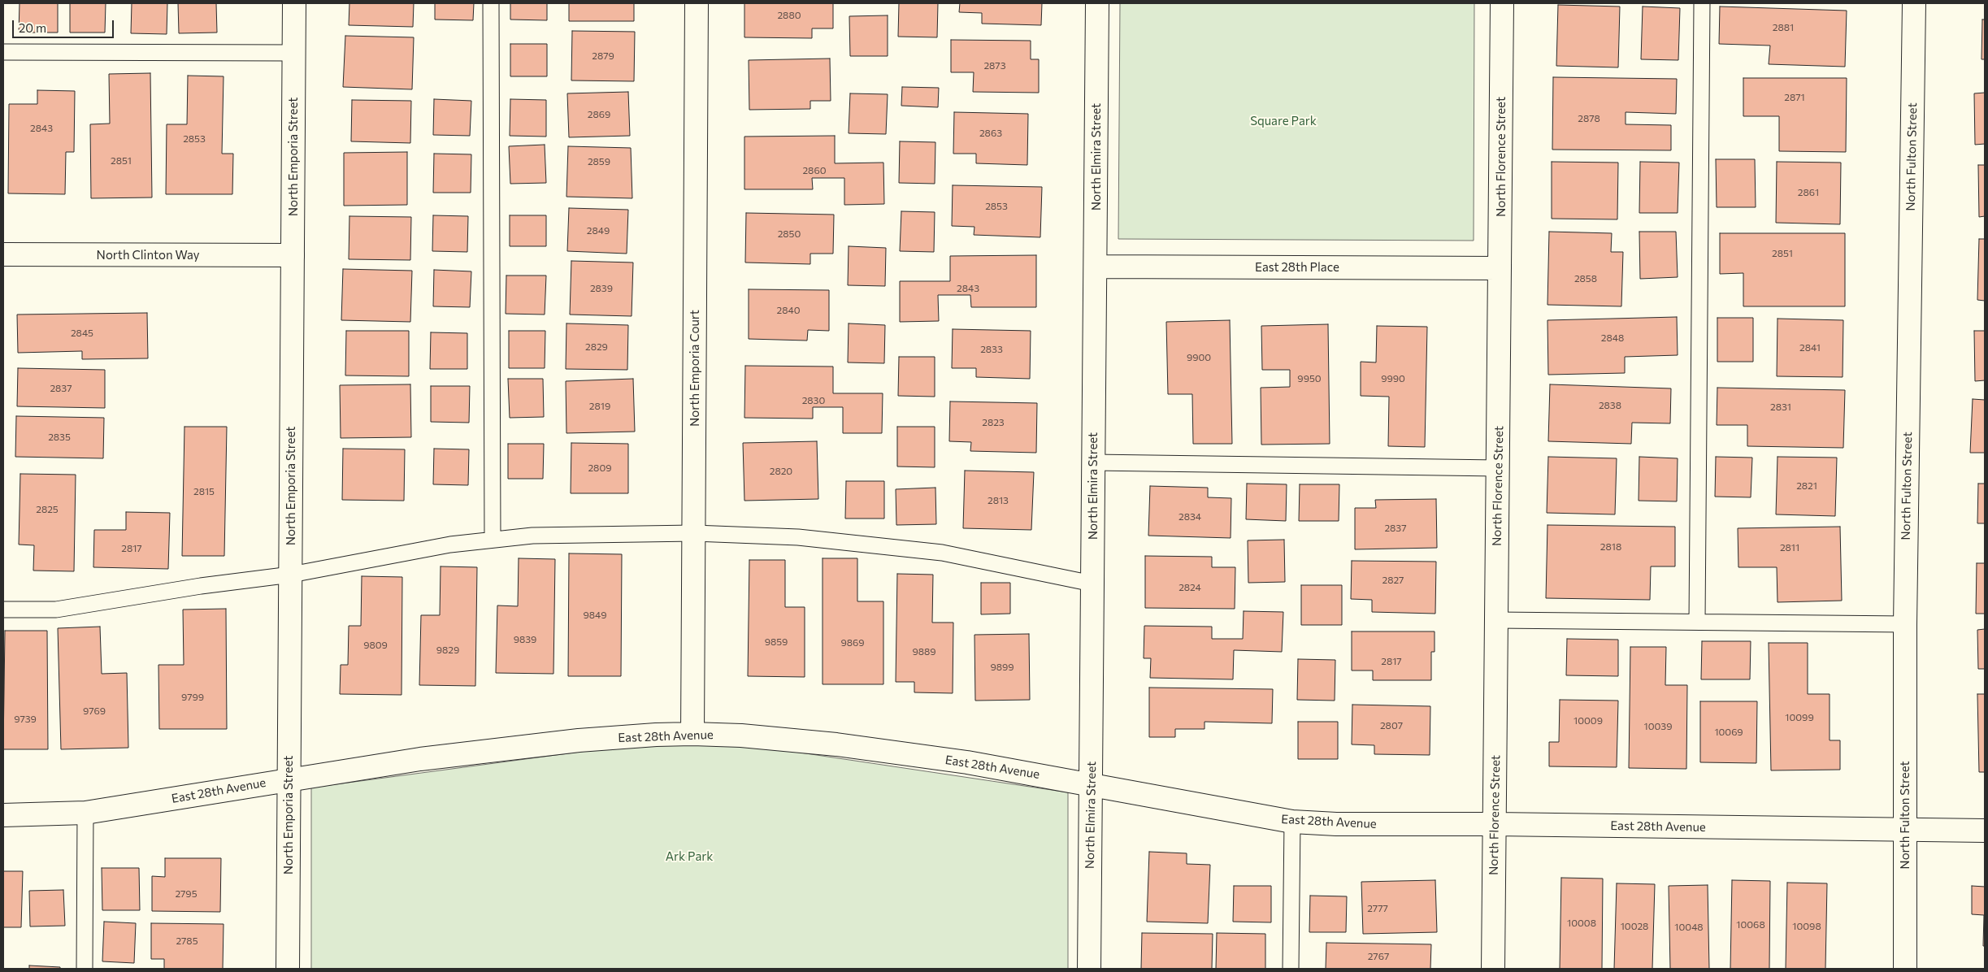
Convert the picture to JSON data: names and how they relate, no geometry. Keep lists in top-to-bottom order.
{
  "streets": {
    "street": [
      "North Emporia Street",
      "North Elmira Street",
      "North Florence Street",
      "North Fulton Street",
      "North Clinton Way",
      "East 28th Place",
      "North Emporia Court",
      "East 28th Avenue"
    ]
  },
  "crossings": [
    ["North Emporia Street", "North Clinton Way"],
    ["North Emporia Street", "East 28th Avenue"],
    ["North Elmira Street", "East 28th Place"],
    ["North Elmira Street", "East 28th Avenue"],
    ["North Florence Street", "East 28th Place"],
    ["North Florence Street", "East 28th Avenue"],
    ["North Fulton Street", "East 28th Avenue"],
    ["North Emporia Court", "East 28th Avenue"]
  ],
  "parks": ["Square Park", "Ark Park"],
  "house_numbers": [
    "2880",
    "2881",
    "2879",
    "2873",
    "2871",
    "2869",
    "2878",
    "2843",
    "2863",
    "2853",
    "2851",
    "2859",
    "2860",
    "2861",
    "2853",
    "2849",
    "2850",
    "2851",
    "2858",
    "2839",
    "2843",
    "2840",
    "2845",
    "2848",
    "2829",
    "2841",
    "2833",
    "9900",
    "9950",
    "9990",
    "2837",
    "2830",
    "2838",
    "2819",
    "2831",
    "2823",
    "2835",
    "2809",
    "2820",
    "2821",
    "2815",
    "2813",
    "2825",
    "2834",
    "2837",
    "2818",
    "2811",
    "2817",
    "2827",
    "2824",
    "9849",
    "9839",
    "9859",
    "9869",
    "9809",
    "9829",
    "9889",
    "2817",
    "9899",
    "9799",
    "9769",
    "10099",
    "9739",
    "10009",
    "2807",
    "10039",
    "10069",
    "2795",
    "2777",
    "10008",
    "10068",
    "10028",
    "10098",
    "10048",
    "2785",
    "2767"
  ],
  "scale_bar": "20 m"
}
